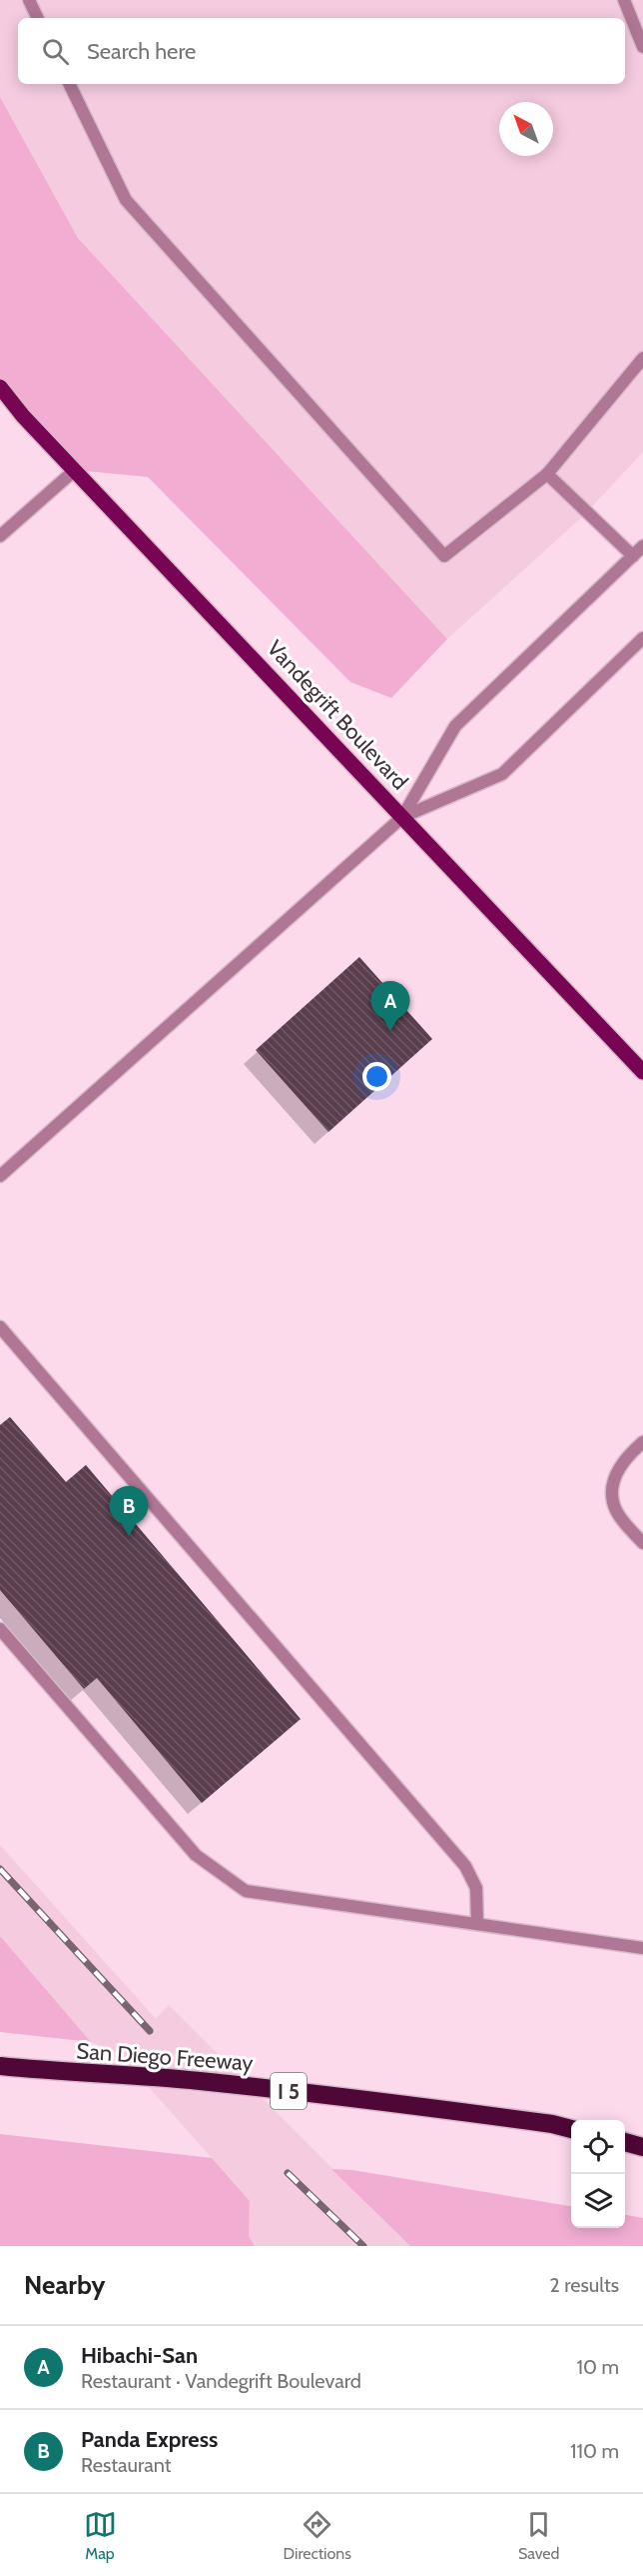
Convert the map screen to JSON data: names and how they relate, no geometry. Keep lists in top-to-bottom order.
{
  "streets": {
    "highway": ["San Diego Freeway", "I 5"],
    "main road": ["Vandegrift Boulevard"]
  },
  "north": "top left",
  "page": {
    "search": "Search here",
    "pins": ["A", "B"],
    "heading": ["Nearby", "2 results"],
    "list": [
      {
        "mark": "A",
        "name": "Hibachi-San",
        "note": "Restaurant · Vandegrift Boulevard",
        "value": "10 m"
      },
      {
        "mark": "B",
        "name": "Panda Express",
        "note": "Restaurant",
        "value": "110 m"
      }
    ],
    "nav": ["Map", "Directions", "Saved"]
  }
}
